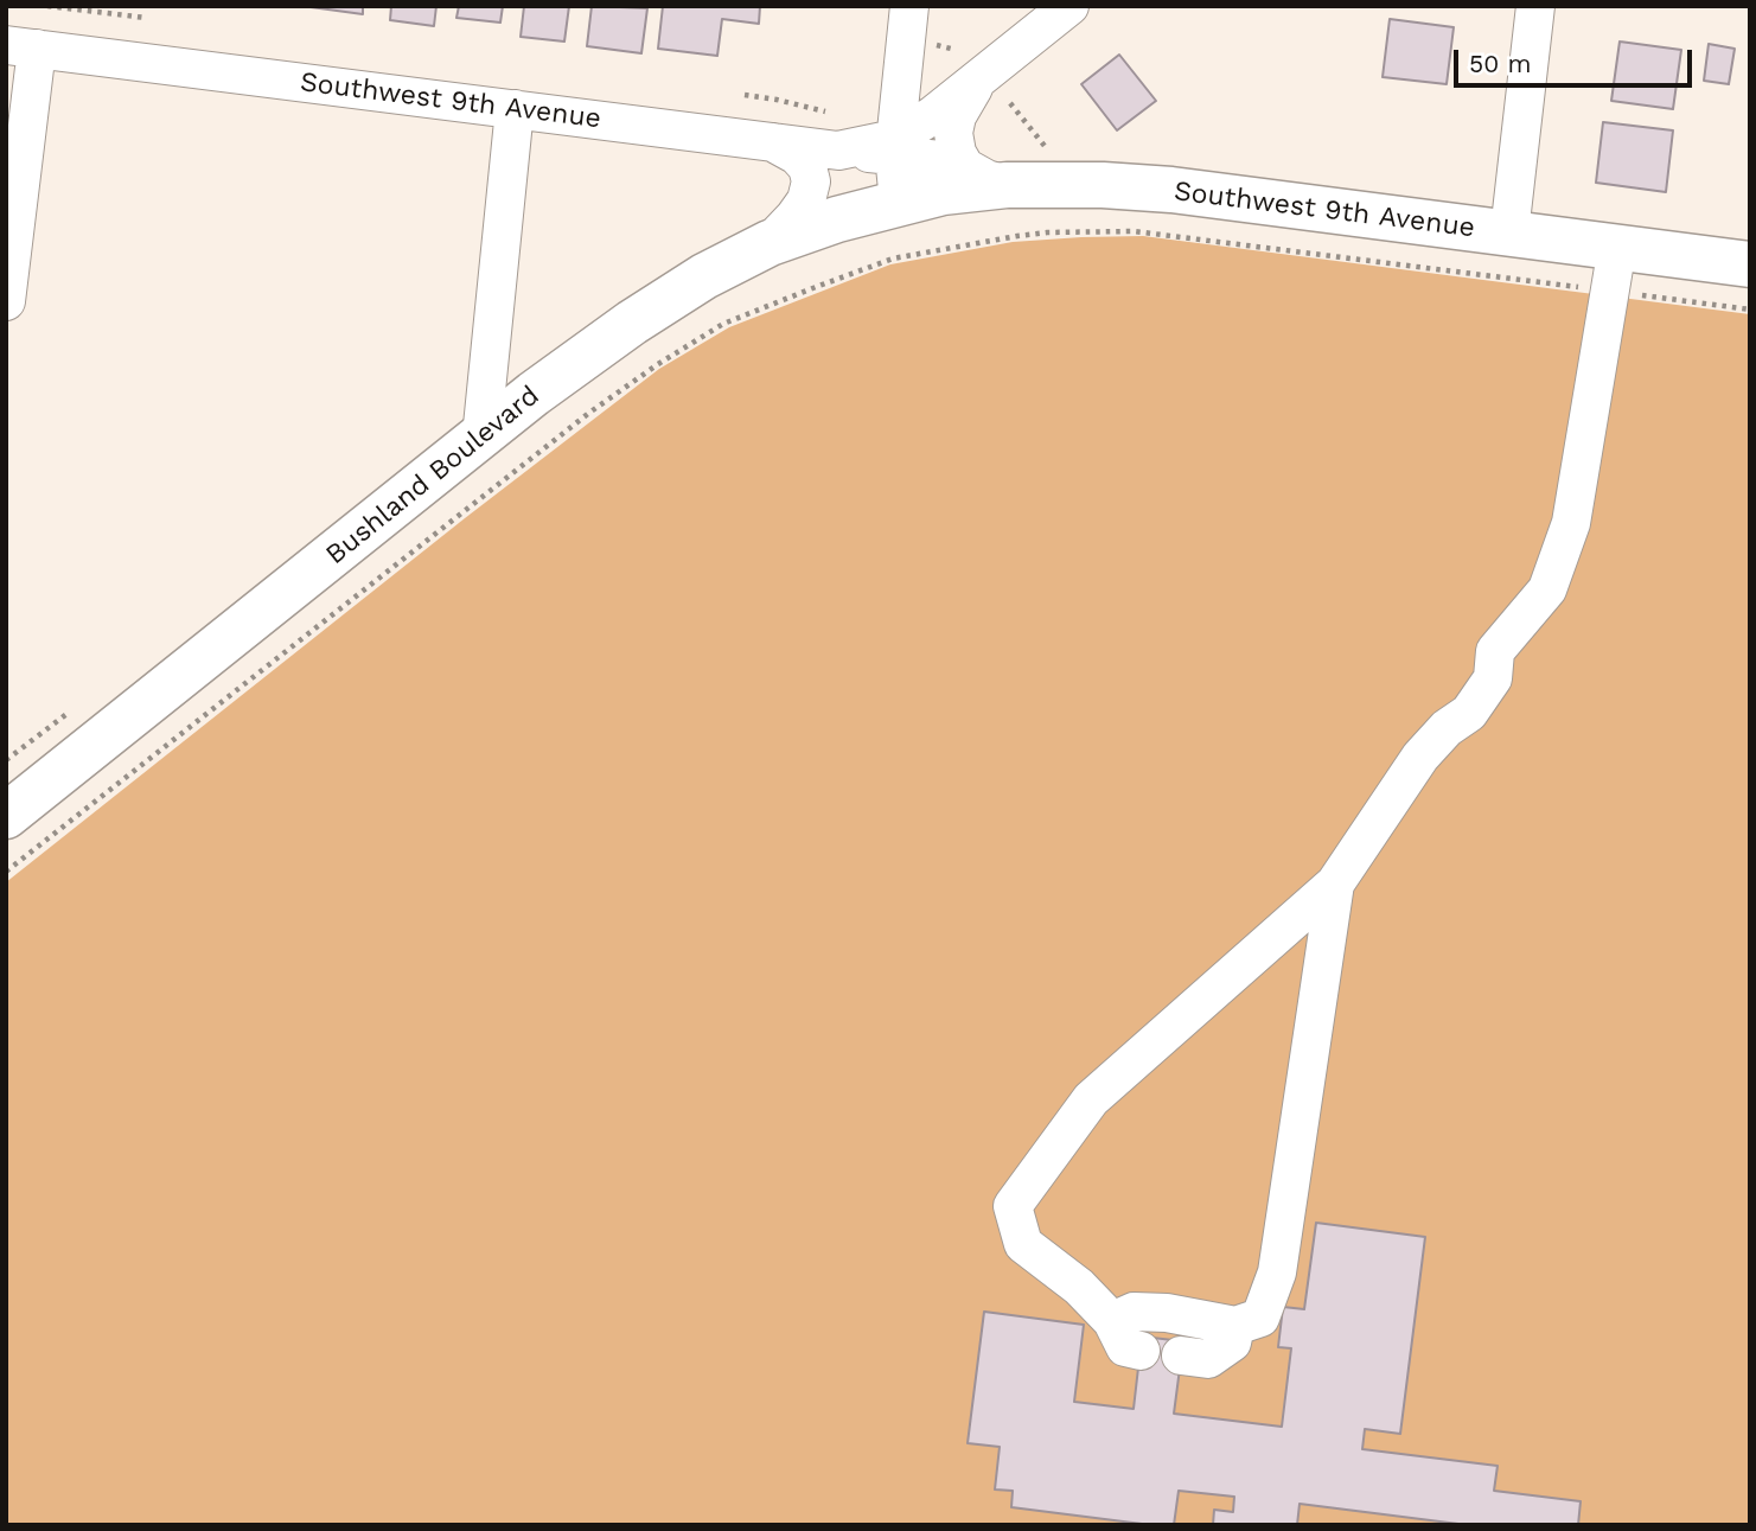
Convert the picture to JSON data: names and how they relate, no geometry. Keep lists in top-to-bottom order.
{
  "streets": {
    "main road": ["Southwest 9th Avenue", "Bushland Boulevard"]
  },
  "crossings": [
    ["Southwest 9th Avenue", "Bushland Boulevard"]
  ],
  "scale_bar": "50 m"
}
